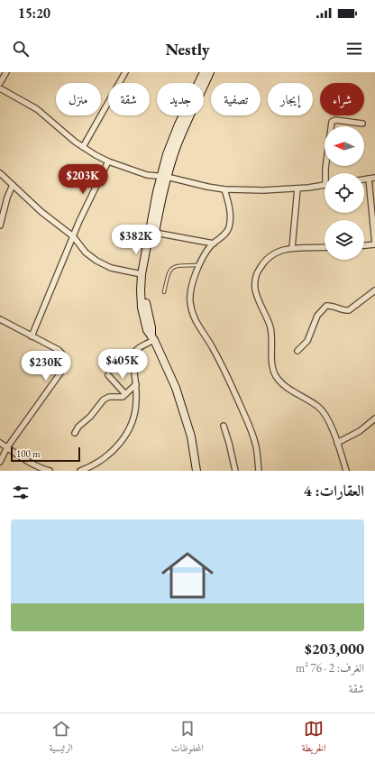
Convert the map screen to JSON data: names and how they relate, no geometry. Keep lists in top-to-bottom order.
{
  "scale_bar": "100 m",
  "north": "left",
  "page": {
    "status": "15:20",
    "header": "Nestly",
    "chip": [
      "شراء",
      "إيجار",
      "تصفية",
      "جديد",
      "شقة",
      "منزل"
    ],
    "price": [
      "$203K",
      "$382K",
      "$405K",
      "$230K"
    ],
    "scale": "100 m",
    "heading": "العقارات: 4",
    "list": [
      {
        "name": "$203,000",
        "note": "الغرف: 2 · 76 m² · شقة"
      }
    ],
    "tabs": ["الخريطة", "المحفوظات", "الرئيسية"]
  }
}
